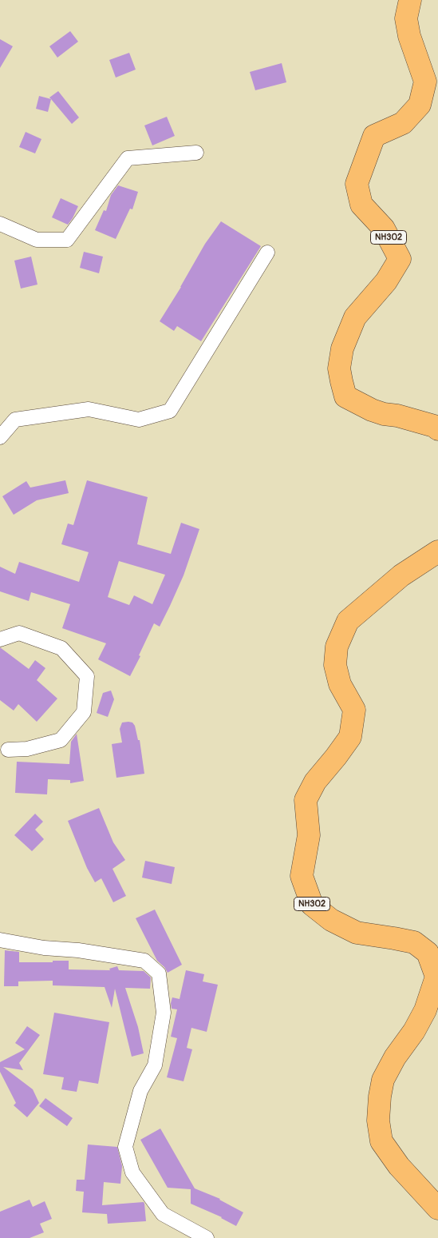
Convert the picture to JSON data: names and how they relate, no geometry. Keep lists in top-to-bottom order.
{
  "streets": {
    "highway": ["NH302"]
  }
}
